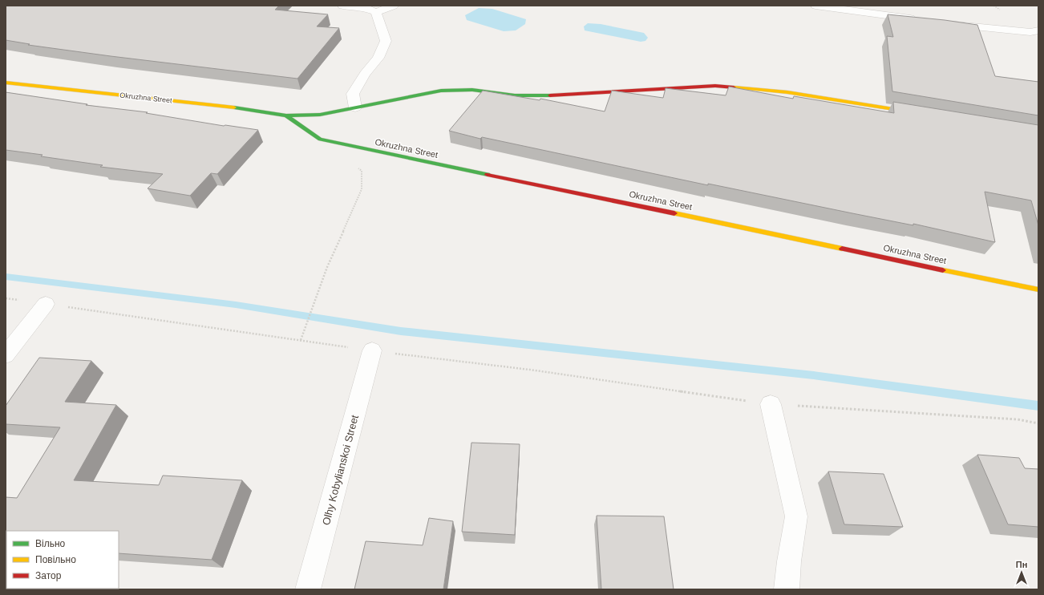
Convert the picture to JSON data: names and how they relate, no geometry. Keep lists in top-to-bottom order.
{
  "streets": {
    "street": ["Okruzhna Street", "Olhy Kobylianskoi Street"]
  },
  "legend": ["Вільно", "Повільно", "Затор"],
  "north": "top"
}
